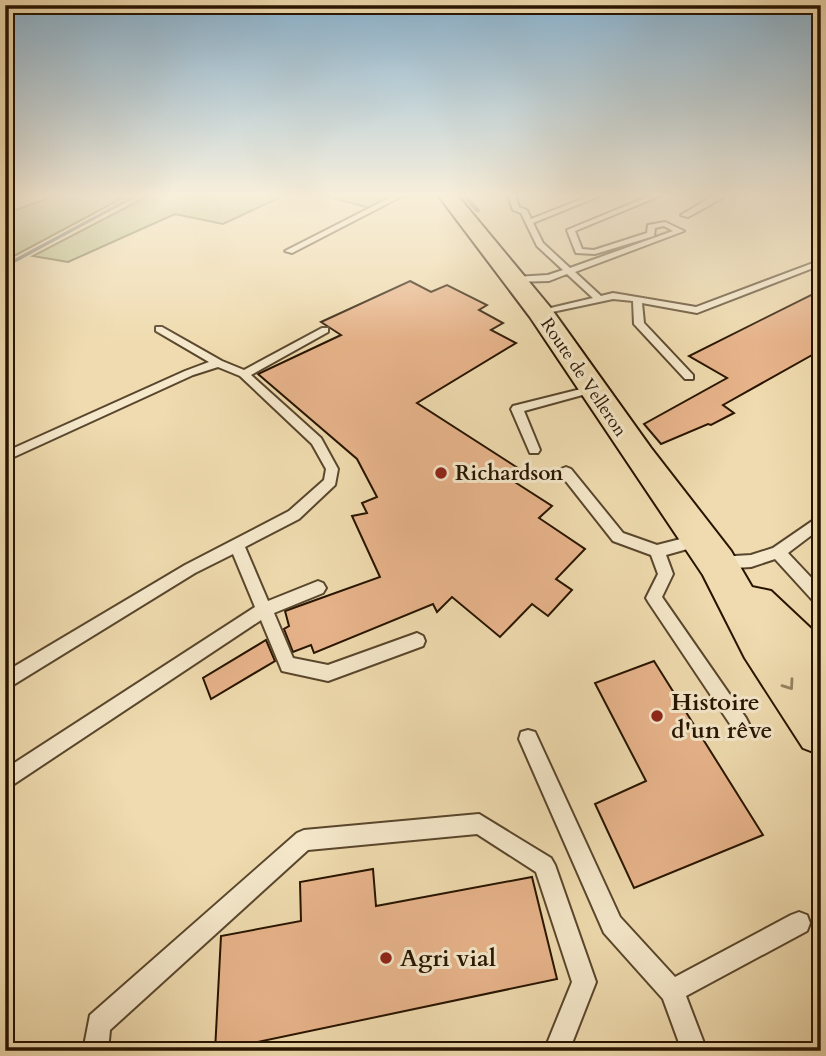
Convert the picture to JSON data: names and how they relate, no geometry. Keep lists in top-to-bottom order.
{
  "streets": {
    "main road": ["Route de Velleron"]
  },
  "places": ["Richardson", "Histoire d'un rêve", "Agri vial"]
}
